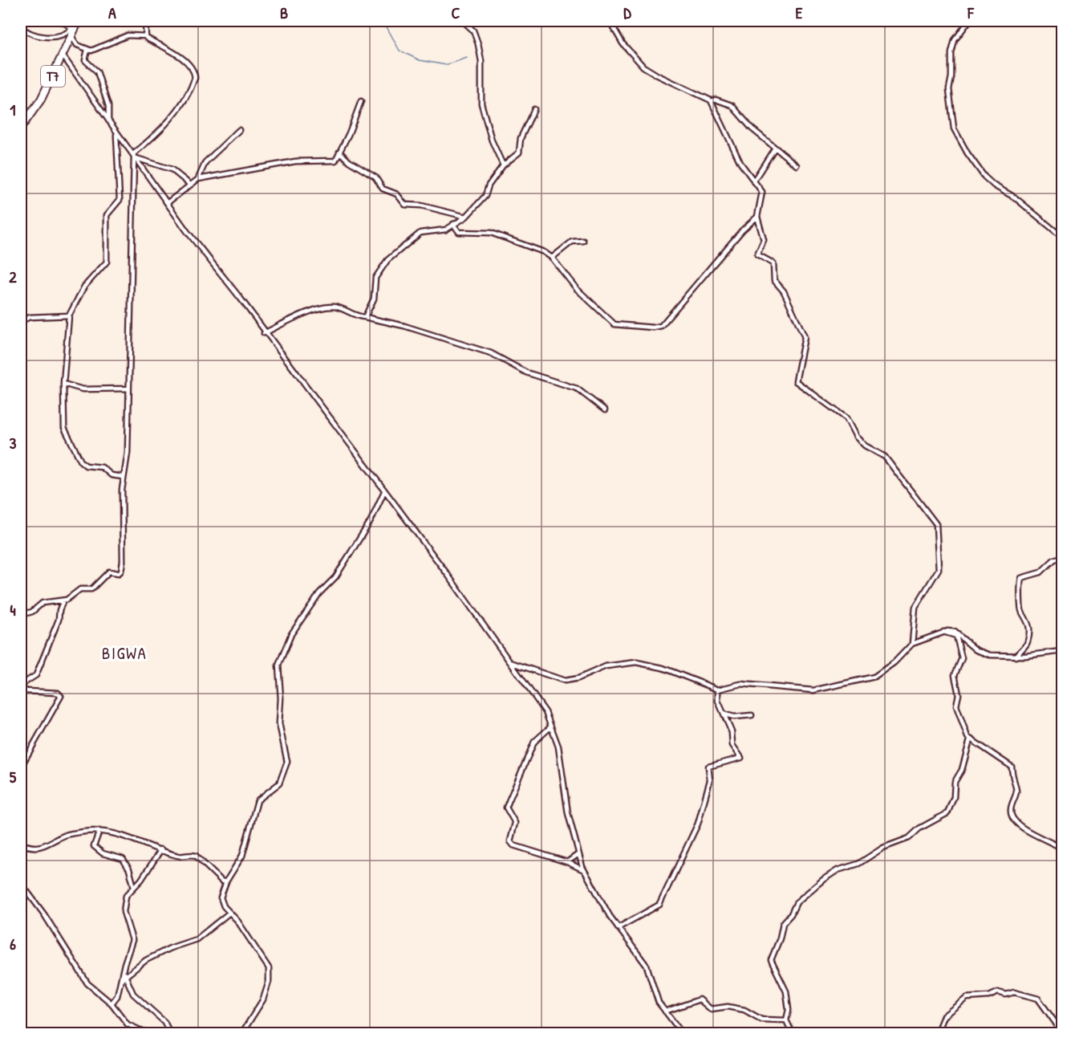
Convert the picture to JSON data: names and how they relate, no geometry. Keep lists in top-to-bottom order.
{
  "streets": {
    "highway": ["T7"]
  },
  "districts": ["BIGWA"],
  "grid": {
    "columns": [
      "A",
      "B",
      "C",
      "D",
      "E",
      "F"
    ],
    "rows": [
      "1",
      "2",
      "3",
      "4",
      "5",
      "6"
    ]
  }
}
